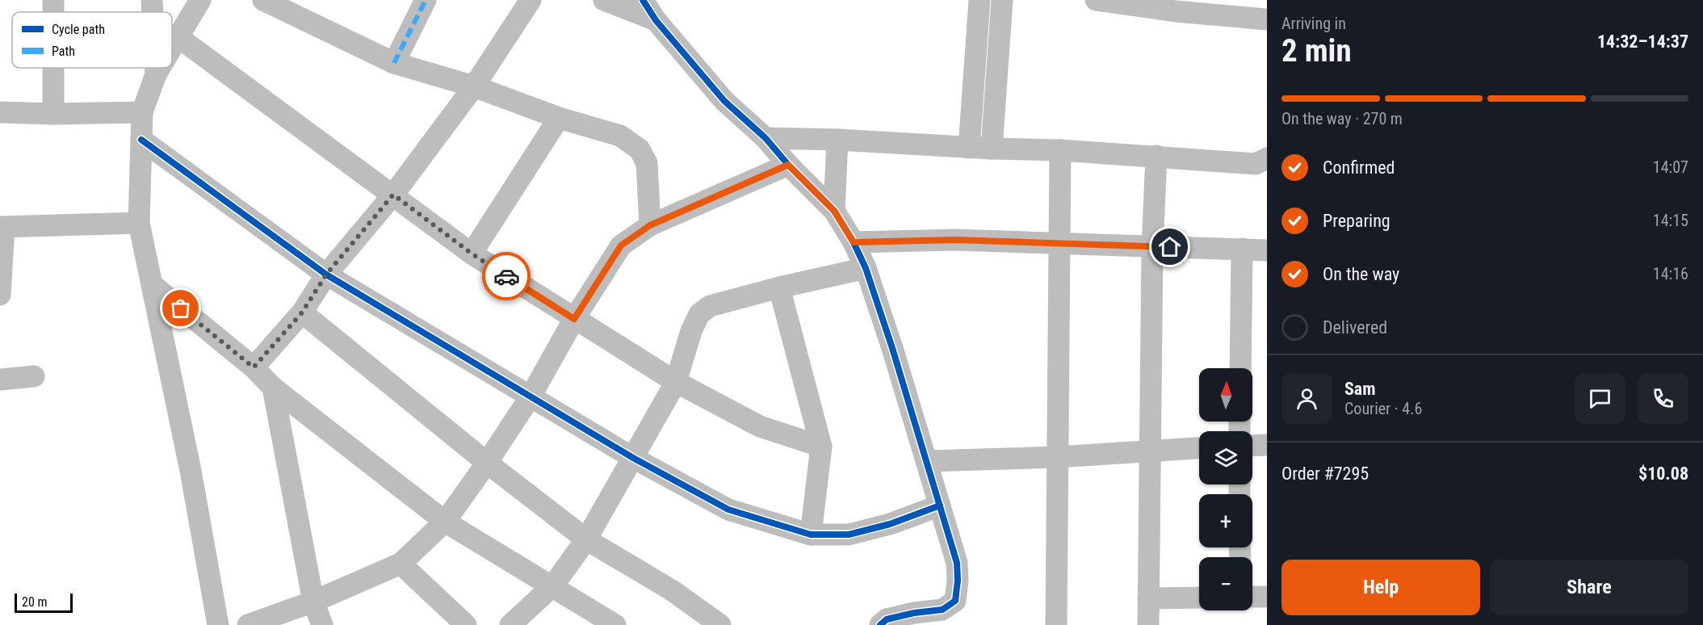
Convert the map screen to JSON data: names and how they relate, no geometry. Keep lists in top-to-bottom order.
{
  "legend": ["Cycle path", "Path"],
  "scale_bar": "20 m",
  "north": "top",
  "page": {
    "heading": ["2 min", "Arriving in", "14:32–14:37"],
    "panel": [
      "Sam",
      "Courier · 4.6",
      "Order #7295",
      "$10.08"
    ],
    "bar": "On the way · 270 m",
    "list": [
      ["Confirmed", "14:07"],
      ["Preparing", "14:15"],
      ["On the way", "14:16"],
      "Delivered"
    ],
    "map_buttons": ["+", "−"],
    "buttons": ["Help", "Share"],
    "scale": "20 m"
  }
}
